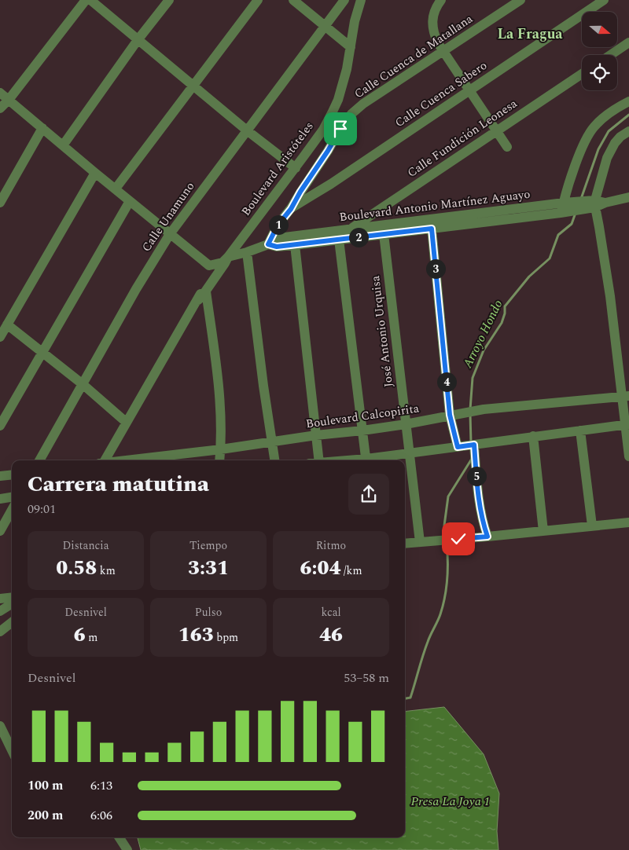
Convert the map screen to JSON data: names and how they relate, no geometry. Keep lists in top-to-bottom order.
{
  "streets": {
    "street": [
      "Calle Cuenca de Matallana",
      "Calle Cuenca Sabero",
      "Calle Fundición Leonesa",
      "Boulevard Aristóteles",
      "Boulevard Antonio Martínez Aguayo",
      "Calle Unamuno",
      "José Antonio Urquisa",
      "Boulevard Calcopirita"
    ]
  },
  "crossings": [
    ["Calle Cuenca de Matallana", "Calle Cuenca Sabero"],
    ["Calle Cuenca de Matallana", "Boulevard Antonio Martínez Aguayo"],
    ["Calle Fundición Leonesa", "Boulevard Antonio Martínez Aguayo"],
    ["Boulevard Aristóteles", "Boulevard Antonio Martínez Aguayo"],
    ["Boulevard Antonio Martínez Aguayo", "José Antonio Urquisa"],
    ["José Antonio Urquisa", "Boulevard Calcopirita"]
  ],
  "districts": ["La Fragua"],
  "water": ["Arroyo Hondo", "Presa La Joya 1"],
  "north": "right",
  "page": {
    "pins": [
      "1",
      "2",
      "3",
      "4",
      "5"
    ],
    "heading": ["Carrera matutina", "09:01"],
    "stats": [
      ["Distancia", "0.58 km"],
      ["Tiempo", "3:31"],
      ["Ritmo", "6:04 /km"],
      ["Desnivel", "6 m"],
      ["Pulso", "163 bpm"],
      ["kcal", "46"]
    ],
    "chart": ["Desnivel", "53–58 m"],
    "list": [
      {
        "name": "100 m",
        "note": "6:13"
      },
      {
        "name": "200 m",
        "note": "6:06"
      }
    ]
  }
}
